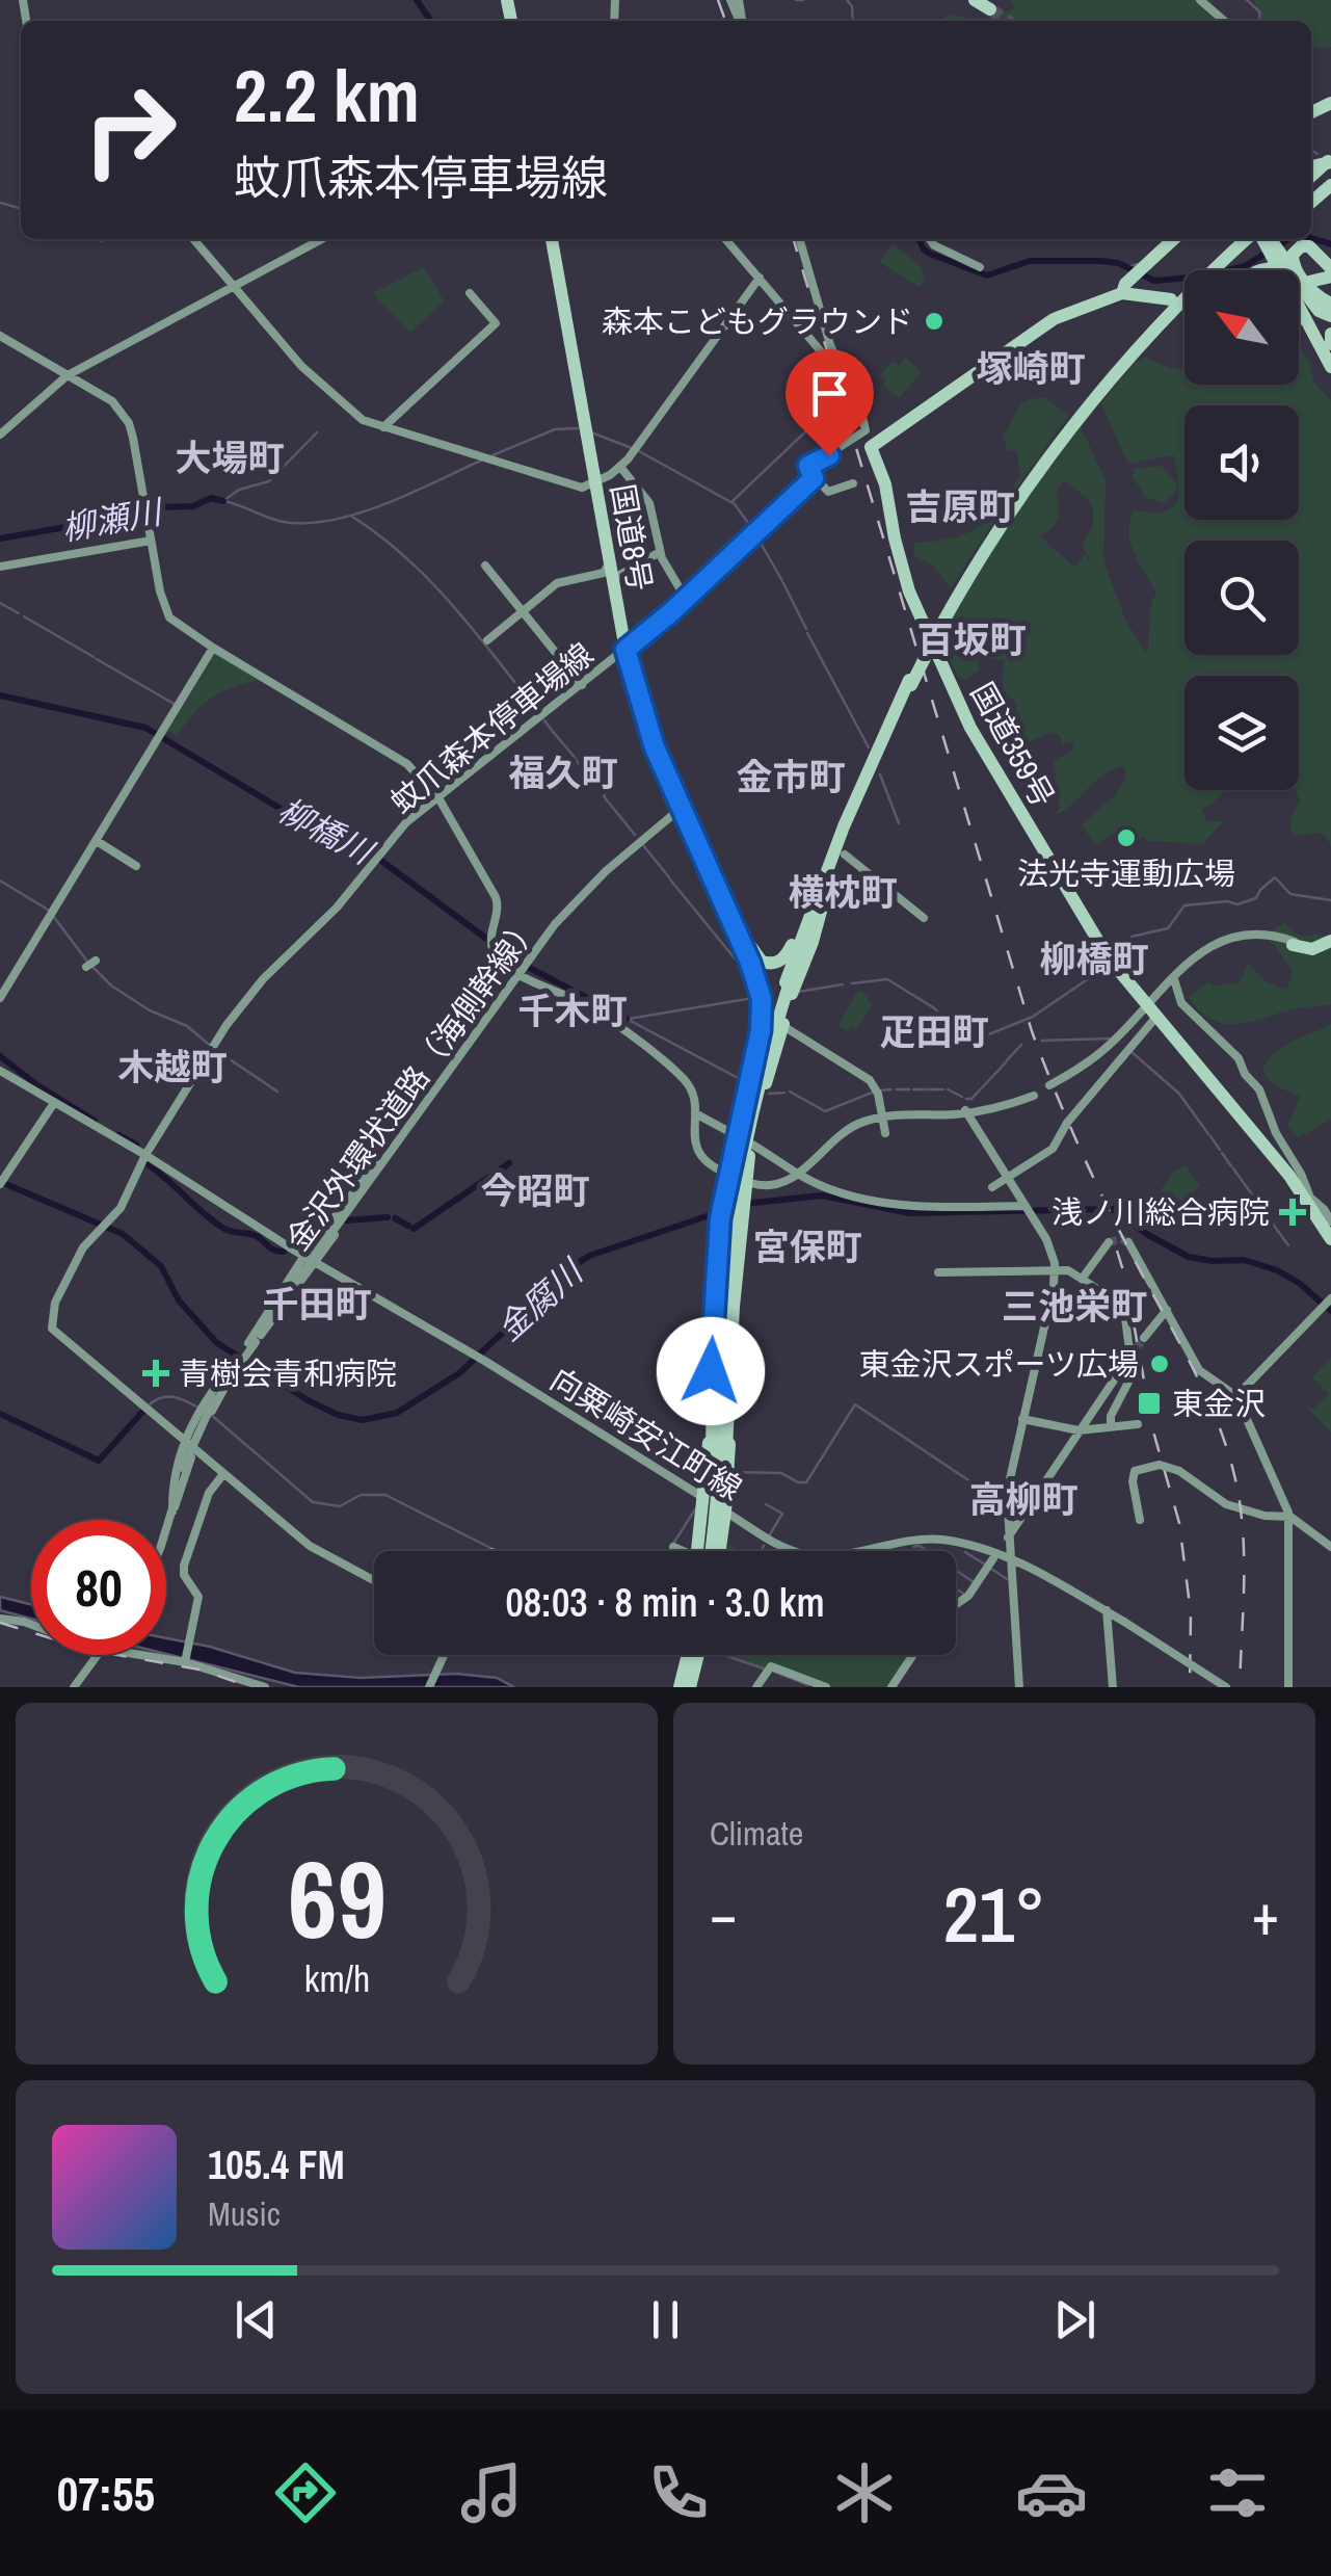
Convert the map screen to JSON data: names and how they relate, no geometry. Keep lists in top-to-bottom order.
{
  "streets": {
    "highway": ["国道8号", "国道359号"],
    "street": ["蚊爪森本停車場線", "金沢外環状道路（海側幹線）", "向粟崎安江町線"]
  },
  "crossings": [
    ["国道8号", "蚊爪森本停車場線"],
    ["国道8号", "金沢外環状道路（海側幹線）"],
    ["蚊爪森本停車場線", "向粟崎安江町線"]
  ],
  "districts": [
    "塚崎町",
    "大場町",
    "吉原町",
    "百坂町",
    "福久町",
    "金市町",
    "横枕町",
    "柳橋町",
    "千木町",
    "疋田町",
    "木越町",
    "今昭町",
    "宮保町",
    "千田町",
    "三池栄町",
    "高柳町"
  ],
  "water": ["柳瀬川", "柳橋川", "金腐川"],
  "places": {
    "other": ["森本こどもグラウンド", "法光寺運動広場", "東金沢スポーツ広場"],
    "health": ["浅ノ川総合病院", "青樹会青和病院"],
    "transit": ["東金沢"]
  },
  "north": "top left",
  "page": {
    "turn": ["2.2 km", "蚊爪森本停車場線"],
    "limit": "80",
    "trip": "08:03 · 8 min · 3.0 km",
    "tile": "Climate",
    "heat": ["−", "21°", "+"],
    "song": ["105.4 FM", "Music"],
    "tabs": "07:55",
    "gauge": ["69", "km/h"]
  }
}
